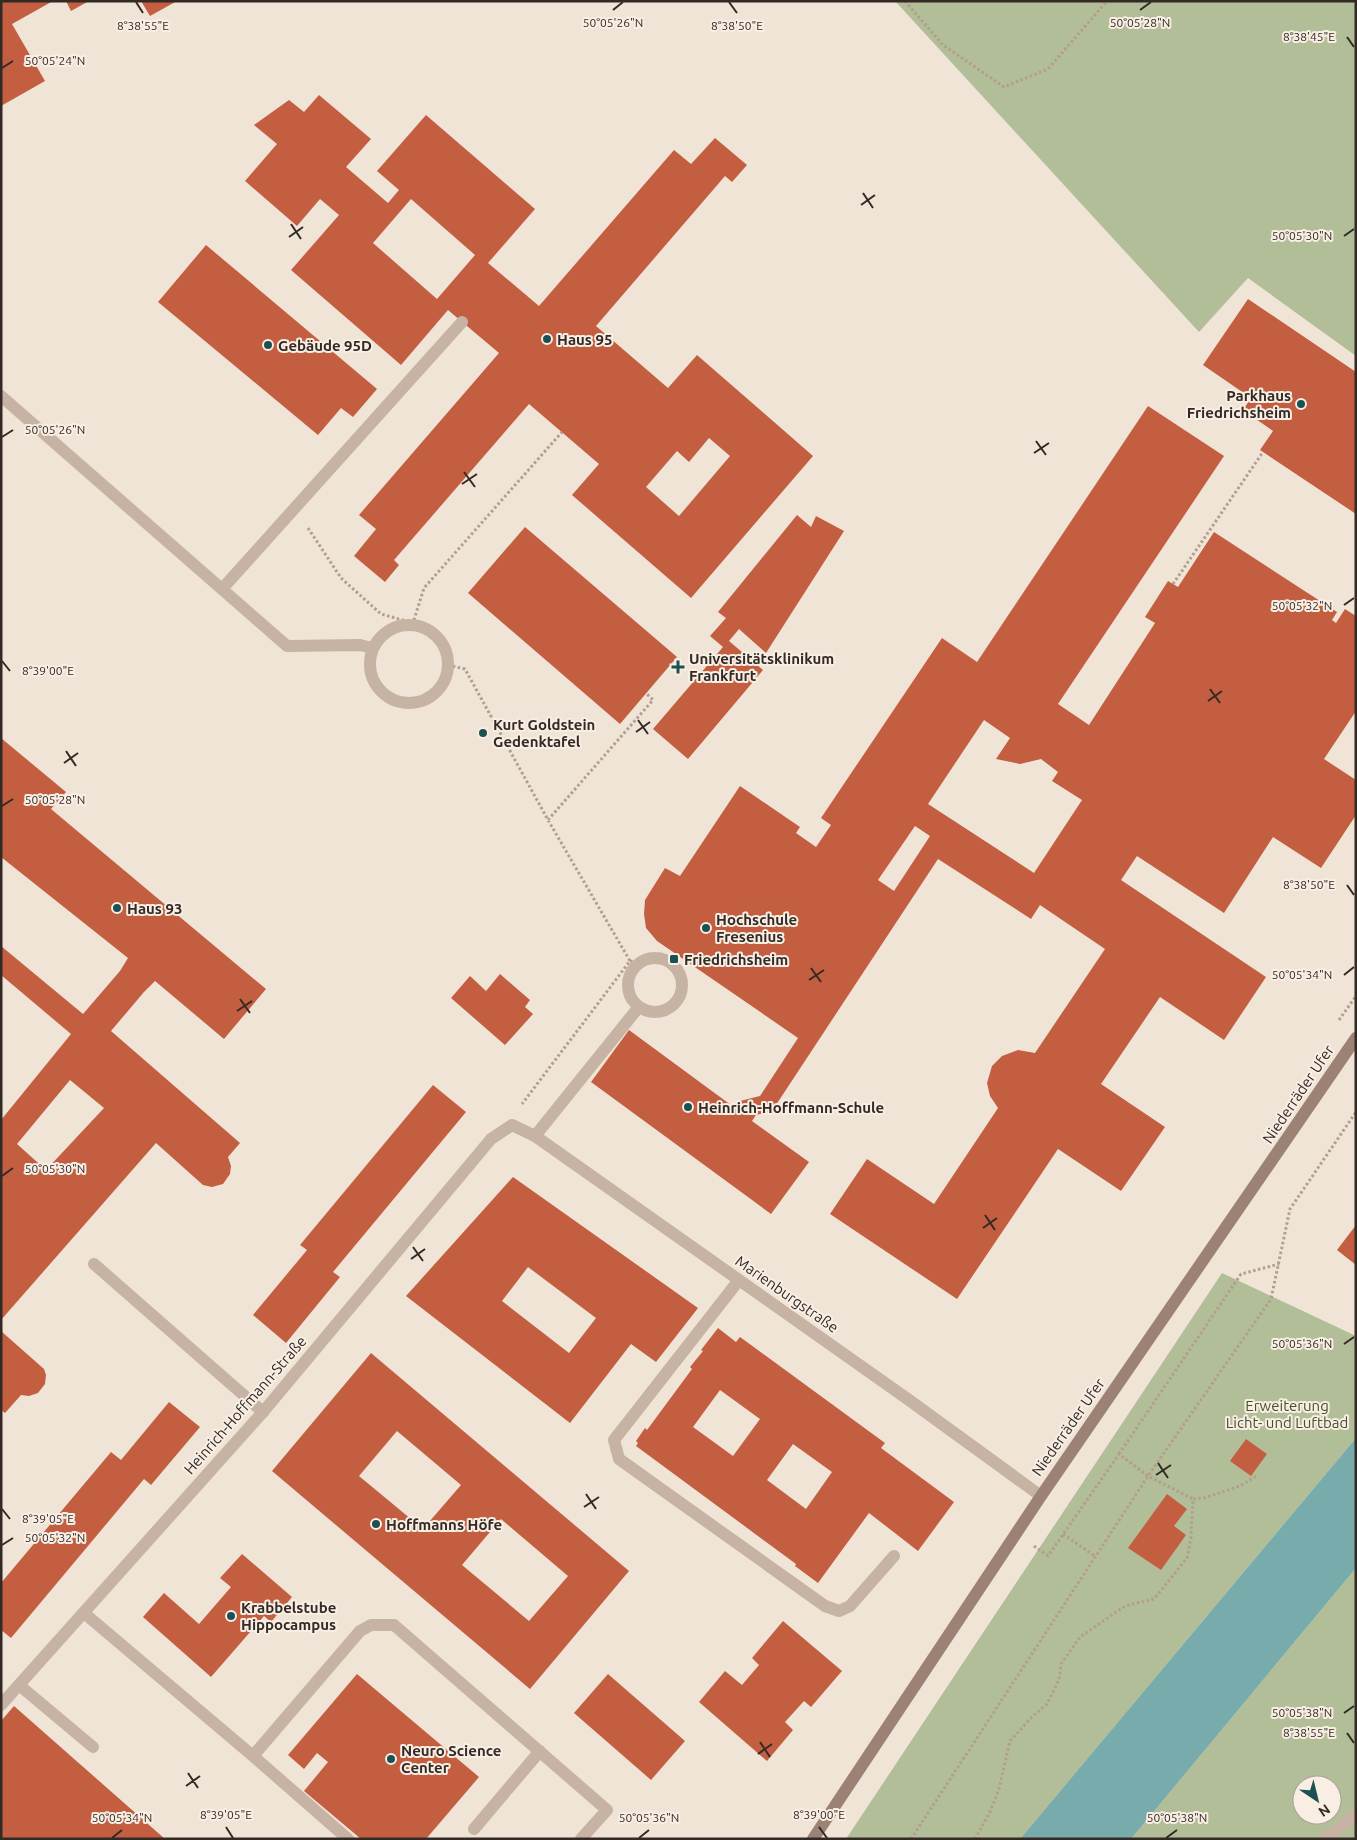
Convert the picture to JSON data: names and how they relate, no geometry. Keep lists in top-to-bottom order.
{
  "streets": {
    "main road": ["Niederräder Ufer"],
    "street": ["Marienburgstraße", "Heinrich-Hoffmann-Straße"]
  },
  "crossings": [
    ["Niederräder Ufer", "Marienburgstraße"],
    ["Marienburgstraße", "Heinrich-Hoffmann-Straße"]
  ],
  "parks": ["Erweiterung Licht- und Luftbad"],
  "places": {
    "other": [
      "Haus 95",
      "Gebäude 95D",
      "Parkhaus Friedrichsheim",
      "Kurt Goldstein Gedenktafel",
      "Haus 93",
      "Hochschule Fresenius",
      "Heinrich-Hoffmann-Schule",
      "Hoffmanns Höfe",
      "Krabbelstube Hippocampus",
      "Neuro Science Center"
    ],
    "health": ["Universitätsklinikum Frankfurt"],
    "transit": ["Friedrichsheim"]
  },
  "north": "bottom right",
  "coordinates": [
    "50°05'26\"N",
    "50°05'28\"N",
    "8°38'55\"E",
    "8°38'50\"E",
    "8°38'45\"E",
    "50°05'24\"N",
    "50°05'30\"N",
    "50°05'32\"N",
    "8°39'00\"E",
    "50°05'34\"N",
    "50°05'36\"N",
    "8°39'05\"E",
    "50°05'38\"N"
  ]
}
